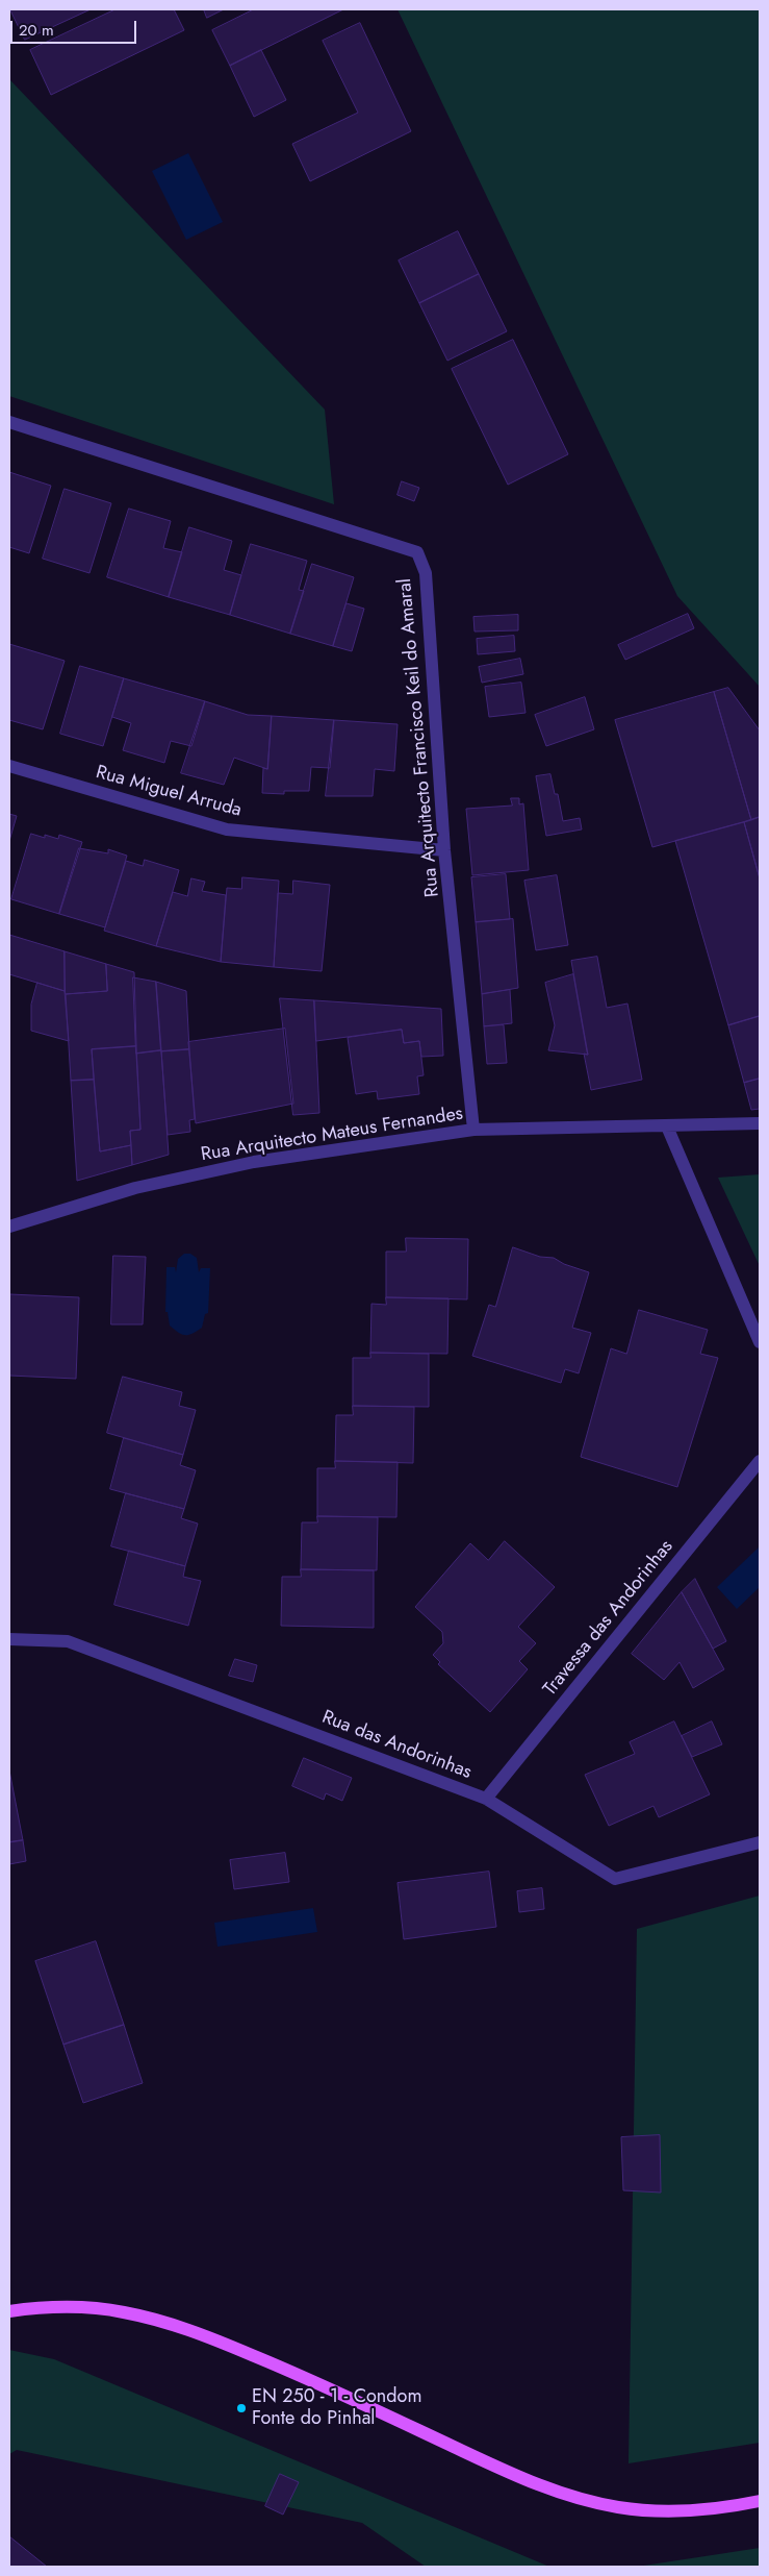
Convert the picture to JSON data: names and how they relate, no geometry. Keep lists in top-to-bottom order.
{
  "streets": {
    "street": [
      "Rua Arquitecto Francisco Keil do Amaral",
      "Rua Miguel Arruda",
      "Rua Arquitecto Mateus Fernandes",
      "Travessa das Andorinhas",
      "Rua das Andorinhas"
    ]
  },
  "crossings": [
    ["Rua Arquitecto Francisco Keil do Amaral", "Rua Miguel Arruda"],
    ["Rua Arquitecto Francisco Keil do Amaral", "Rua Arquitecto Mateus Fernandes"],
    ["Travessa das Andorinhas", "Rua das Andorinhas"]
  ],
  "places": ["EN 250 - 1 - Condom Fonte do Pinhal"],
  "scale_bar": "20 m"
}
